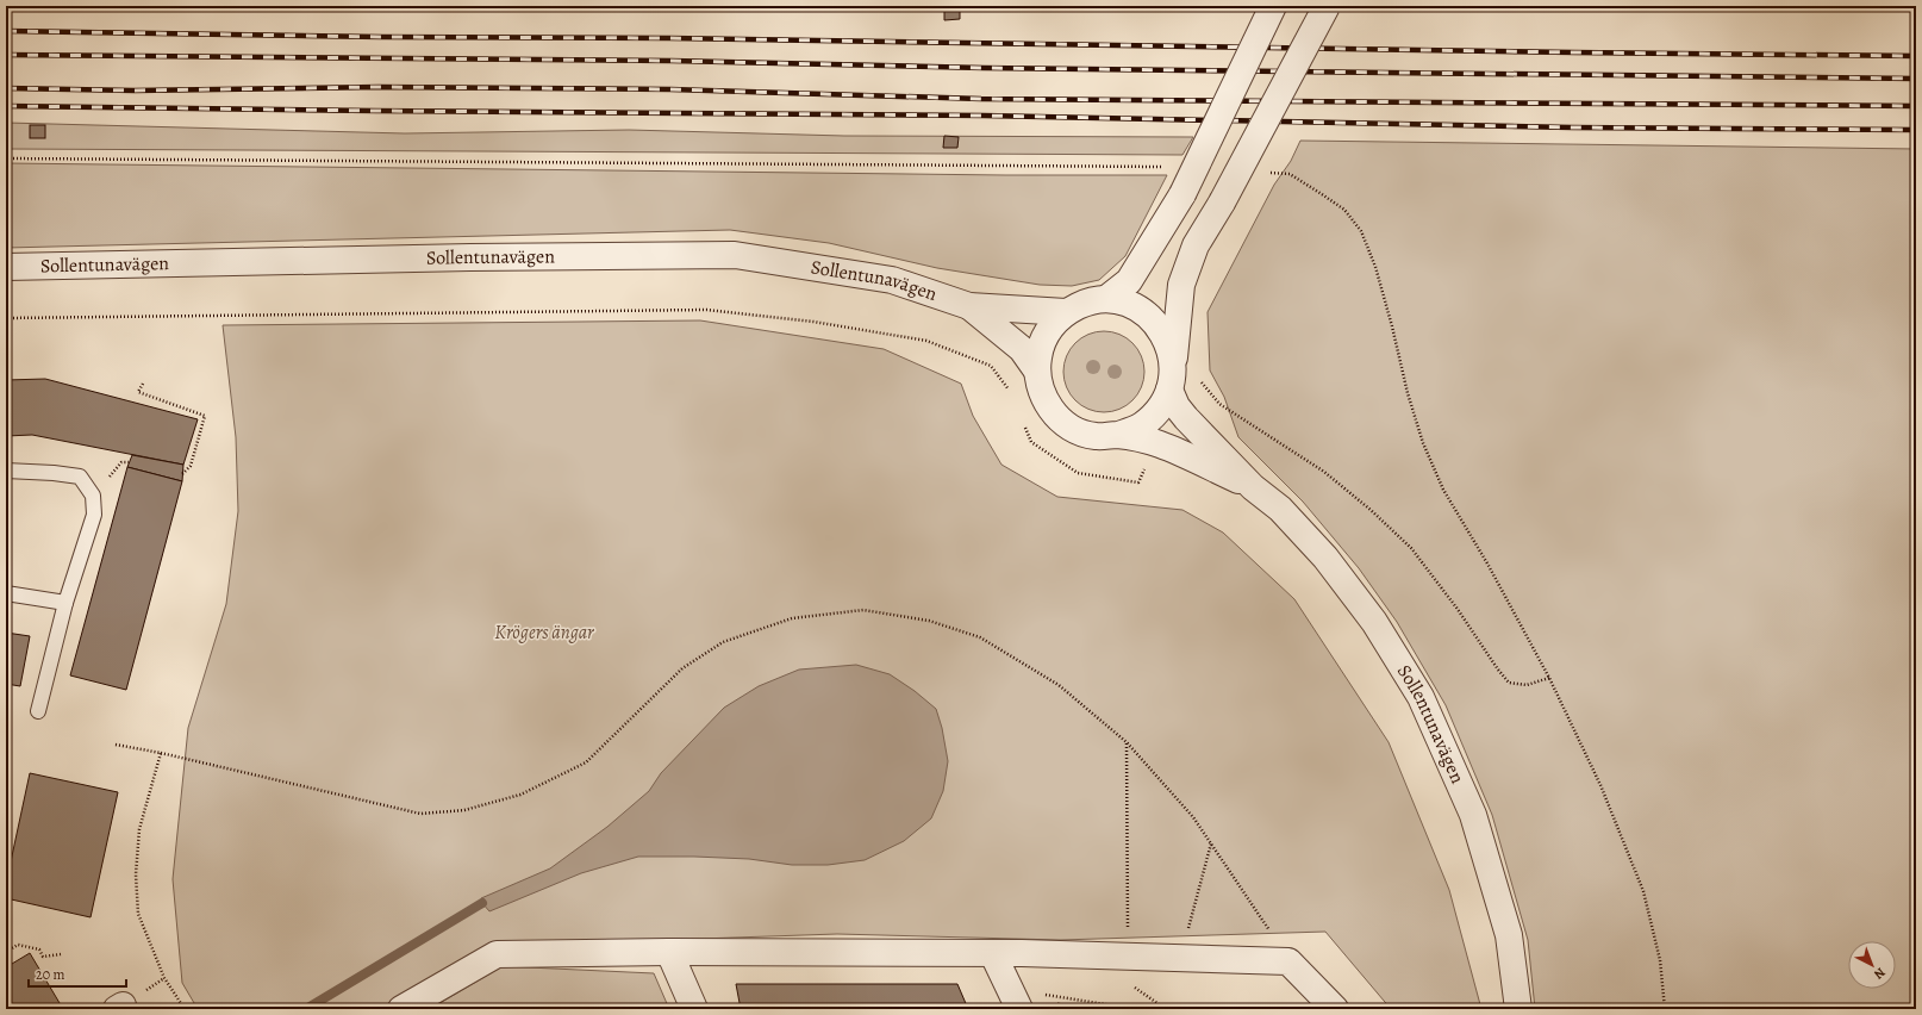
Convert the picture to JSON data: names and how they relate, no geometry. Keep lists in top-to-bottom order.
{
  "streets": {
    "street": ["Sollentunavägen"]
  },
  "parks": ["Krögers ängar"],
  "scale_bar": "20 m",
  "north": "bottom right"
}
